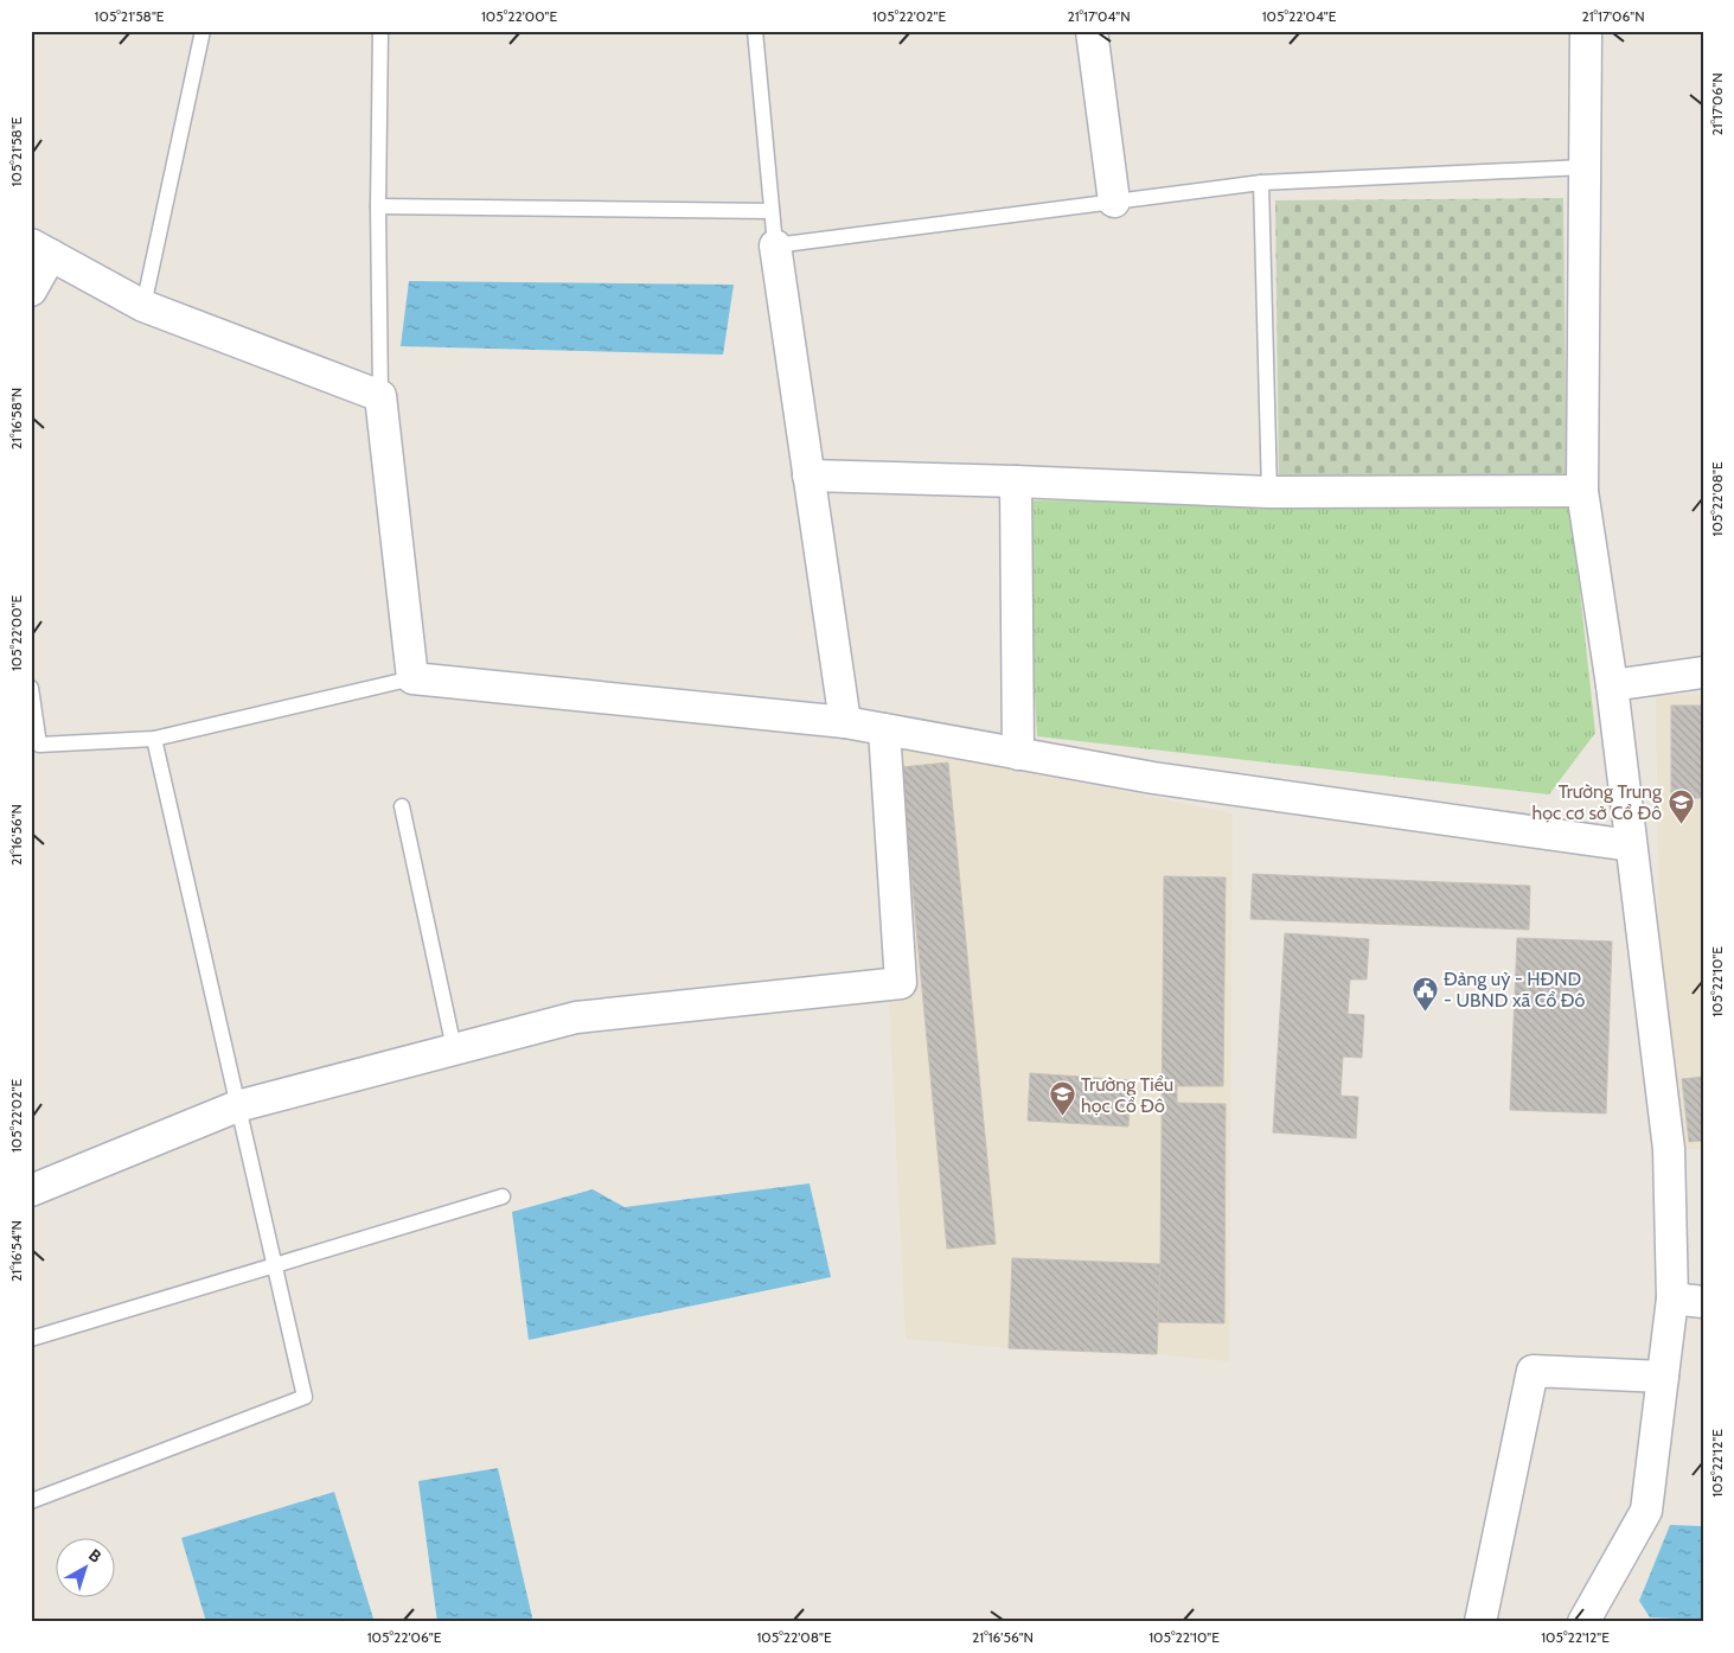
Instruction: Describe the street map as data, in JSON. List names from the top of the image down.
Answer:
{
  "places": {
    "school or university": ["Trường Trung học cơ sở Cổ Đô", "Trường Tiểu học Cổ Đô"],
    "public building": ["Đảng uỷ - HĐND - UBND xã Cổ Đô"]
  },
  "north": "top right",
  "coordinates": [
    "105°21'58\"E",
    "105°22'00\"E",
    "105°22'02\"E",
    "21°17'04\"N",
    "105°22'04\"E",
    "21°17'06\"N",
    "21°16'58\"N",
    "105°22'08\"E",
    "21°16'56\"N",
    "105°22'10\"E",
    "21°16'54\"N",
    "105°22'12\"E",
    "105°22'06\"E"
  ]
}
